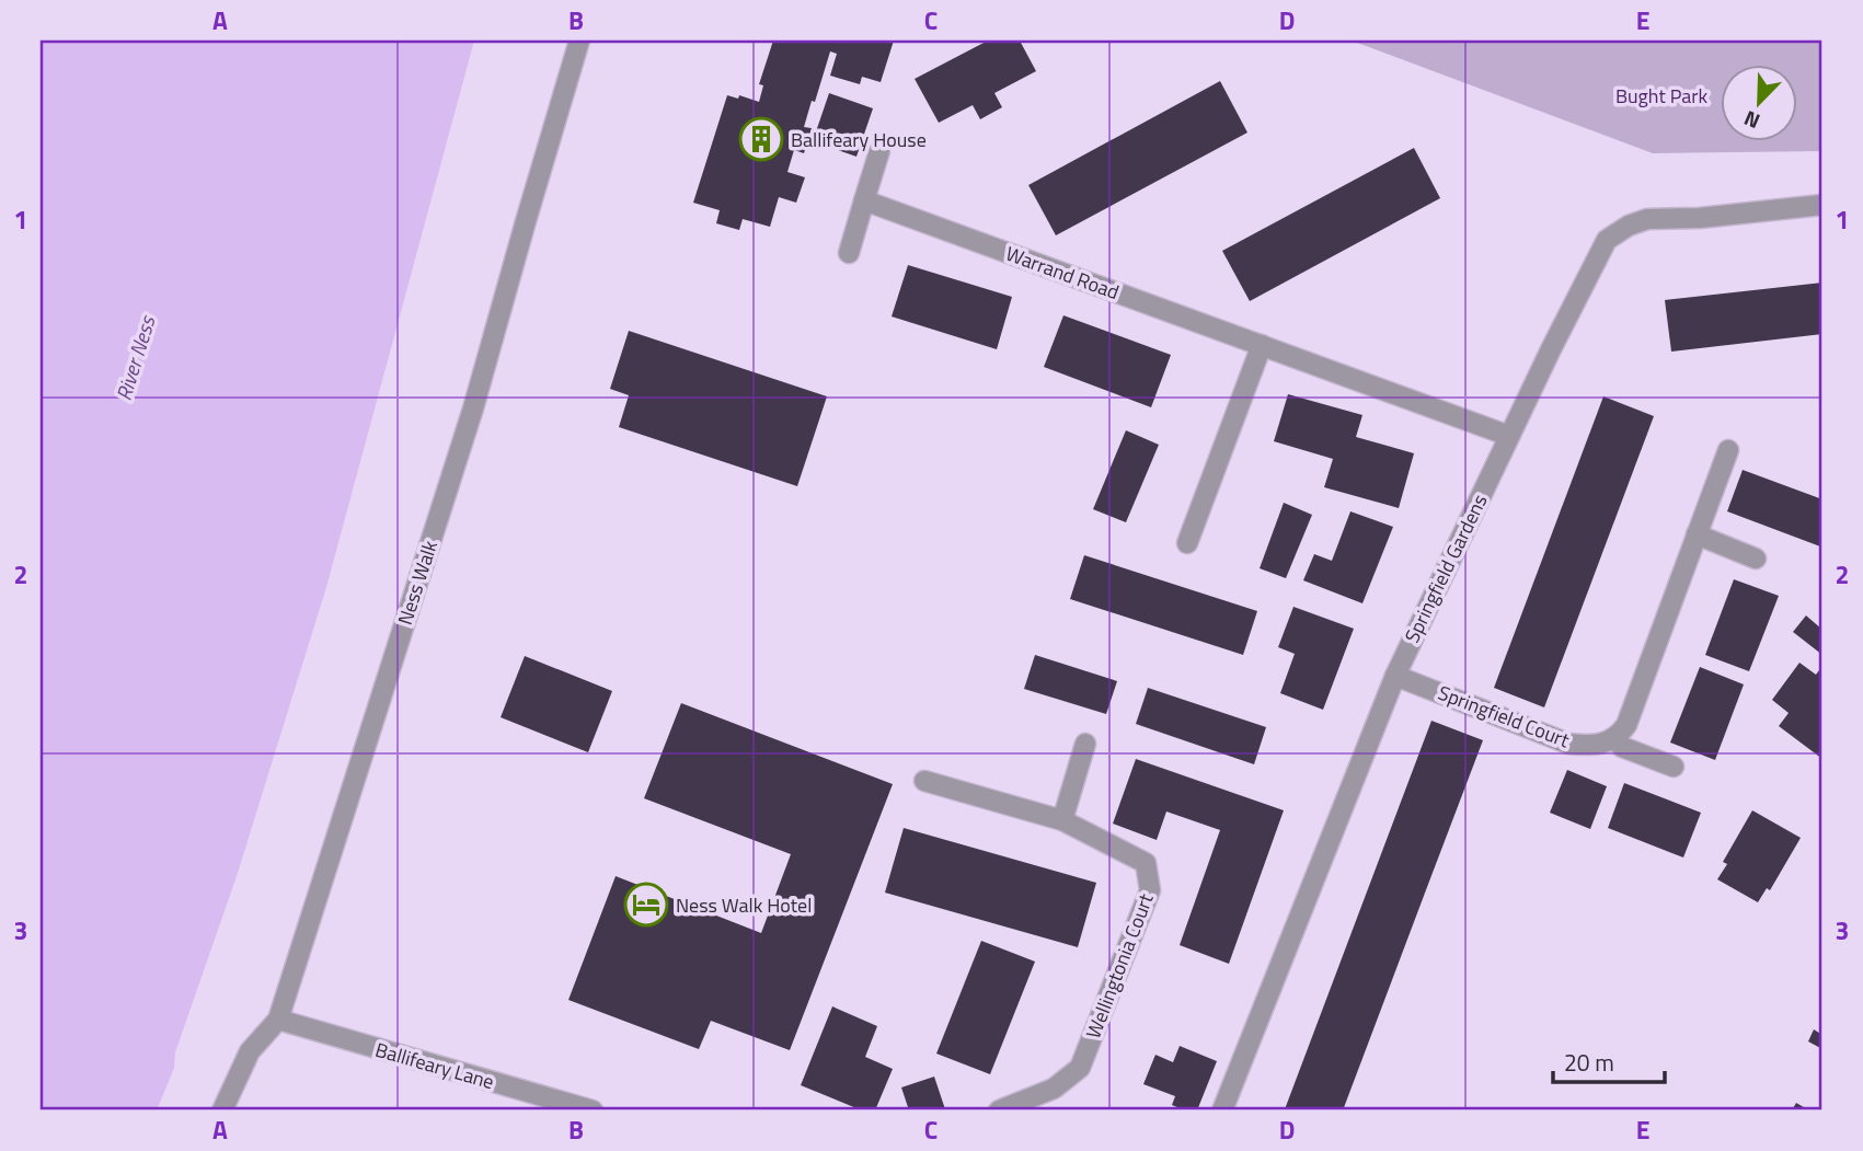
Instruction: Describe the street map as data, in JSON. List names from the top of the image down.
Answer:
{
  "streets": {
    "street": [
      "Warrand Road",
      "Springfield Gardens",
      "Ness Walk",
      "Springfield Court",
      "Wellingtonia Court",
      "Ballifeary Lane"
    ]
  },
  "crossings": [
    ["Warrand Road", "Springfield Gardens"],
    ["Springfield Gardens", "Springfield Court"],
    ["Ness Walk", "Ballifeary Lane"]
  ],
  "water": ["River Ness"],
  "parks": ["Bught Park"],
  "places": {
    "building": ["Ballifeary House"],
    "hotel": ["Ness Walk Hotel"]
  },
  "scale_bar": "20 m",
  "north": "bottom left",
  "grid": {
    "columns": [
      "A",
      "B",
      "C",
      "D",
      "E"
    ],
    "rows": ["1", "2", "3"]
  }
}
